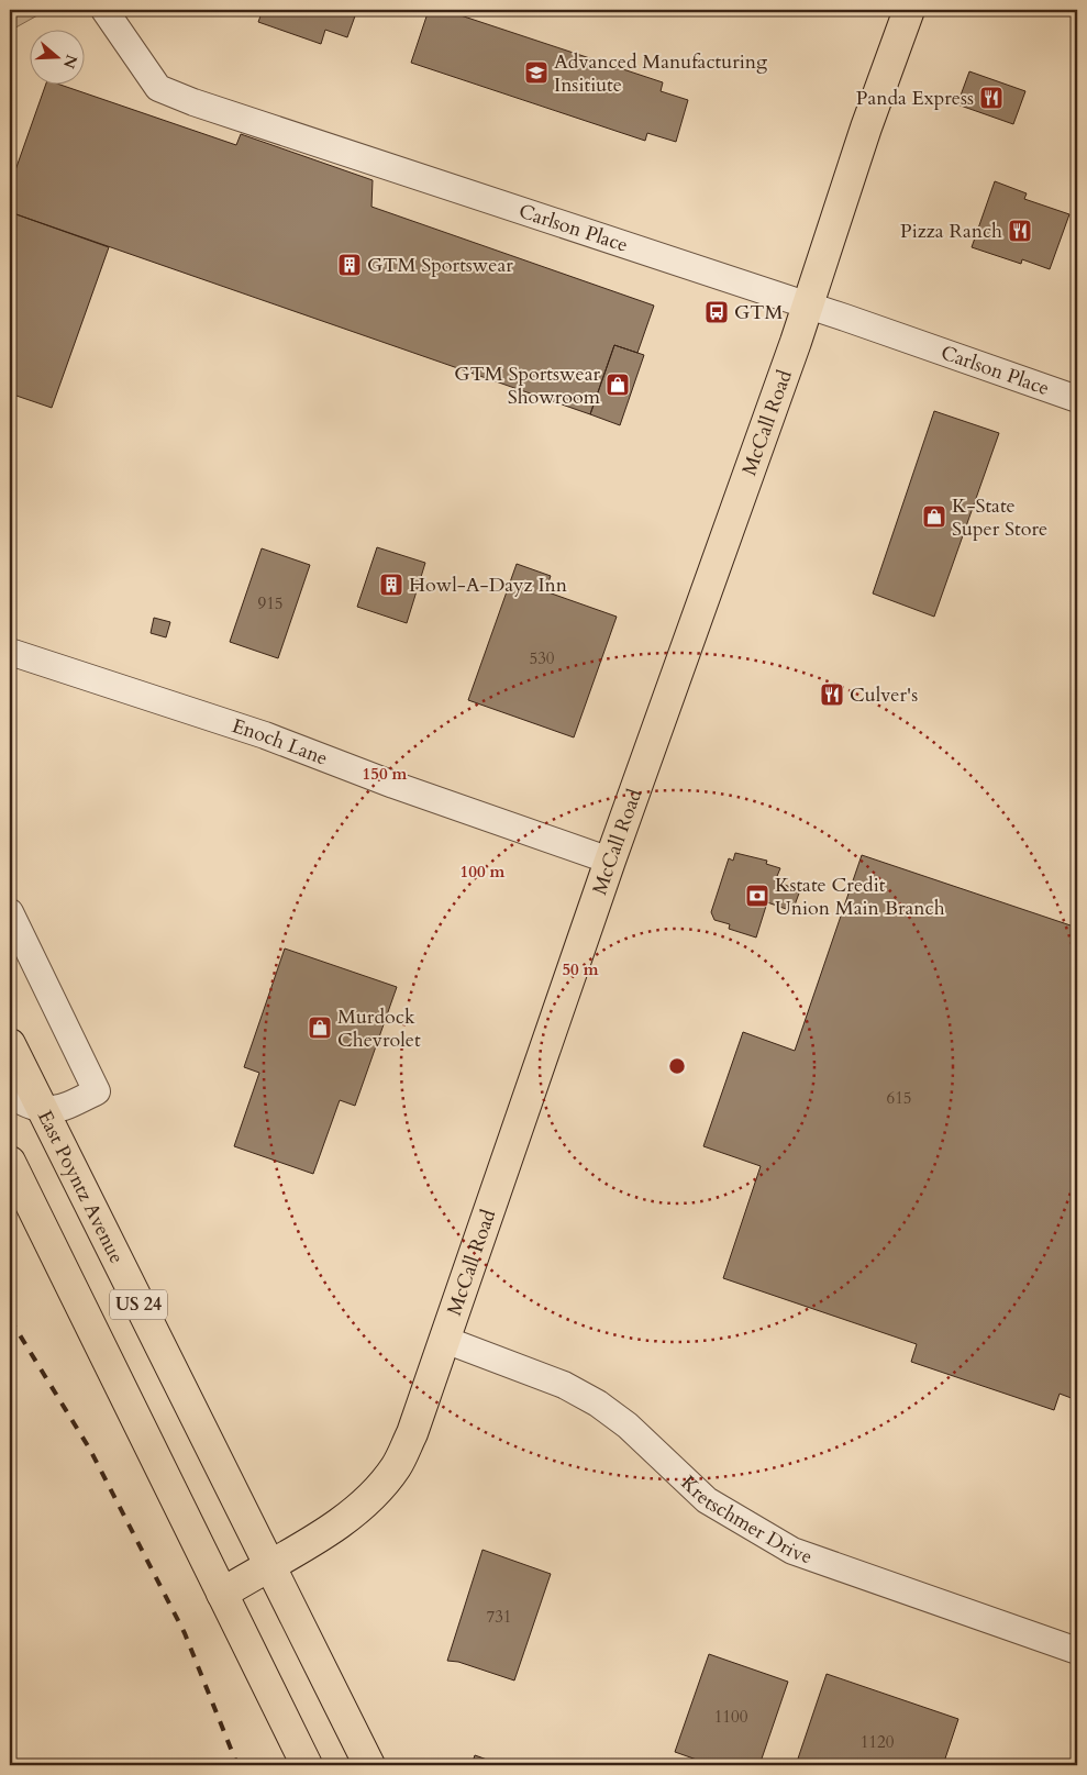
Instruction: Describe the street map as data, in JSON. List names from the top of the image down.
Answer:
{
  "streets": {
    "main road": ["McCall Road", "East Poyntz Avenue", "US 24"],
    "street": ["Carlson Place", "Enoch Lane", "Kretschmer Drive"]
  },
  "crossings": [
    ["Carlson Place", "McCall Road"],
    ["McCall Road", "Enoch Lane"],
    ["McCall Road", "East Poyntz Avenue"],
    ["McCall Road", "US 24"],
    ["McCall Road", "Kretschmer Drive"],
    ["East Poyntz Avenue", "US 24"]
  ],
  "places": {
    "school or university": ["Advanced Manufacturing Insitiute"],
    "restaurant": ["Panda Express", "Pizza Ranch", "Culver's"],
    "building": ["GTM Sportswear", "Howl-A-Dayz Inn"],
    "bus stop": ["GTM"],
    "shop": ["GTM Sportswear Showroom", "K-State Super Store", "Murdock Chevrolet"],
    "bank": ["Kstate Credit Union Main Branch"]
  },
  "house_numbers": [
    "915",
    "530",
    "615",
    "731",
    "1100",
    "1120"
  ],
  "north": "right",
  "rings": ["150 m", "100 m", "50 m"]
}
